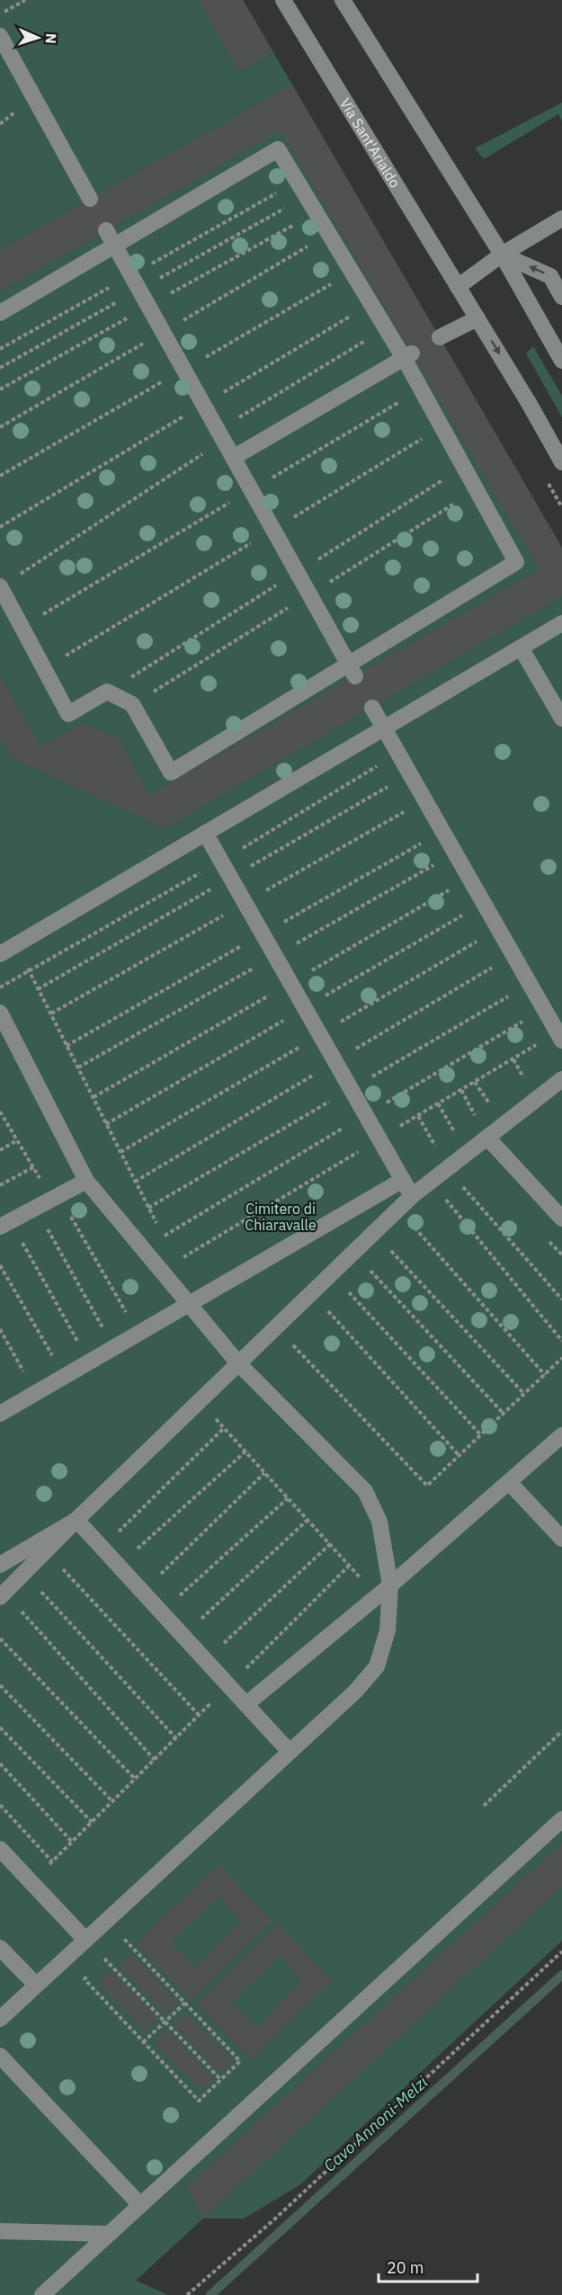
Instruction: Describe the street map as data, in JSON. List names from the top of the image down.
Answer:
{
  "streets": {
    "street": ["Via Sant'Arialdo"]
  },
  "water": ["Cavo Annoni-Melzi"],
  "parks": ["Cimitero di Chiaravalle"],
  "scale_bar": "20 m",
  "north": "right"
}
